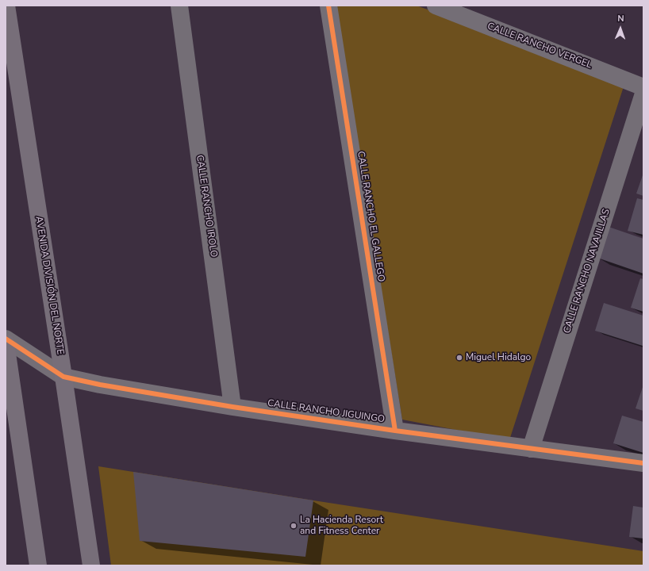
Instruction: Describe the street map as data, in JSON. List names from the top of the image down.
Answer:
{
  "streets": {
    "main road": ["AVENIDA DIVISIÓN DEL NORTE"],
    "street": [
      "CALLE RANCHO VERGEL",
      "CALLE RANCHO IROLO",
      "CALLE RANCHO EL GALLEGO",
      "CALLE RANCHO NAVAJILLAS",
      "CALLE RANCHO JIGUINGO"
    ]
  },
  "crossings": [
    ["CALLE RANCHO IROLO", "CALLE RANCHO JIGUINGO"],
    ["CALLE RANCHO EL GALLEGO", "CALLE RANCHO JIGUINGO"],
    ["CALLE RANCHO NAVAJILLAS", "CALLE RANCHO JIGUINGO"],
    ["AVENIDA DIVISIÓN DEL NORTE", "CALLE RANCHO JIGUINGO"]
  ],
  "places": ["Miguel Hidalgo", "La Hacienda Resort and Fitness Center"],
  "north": "top"
}
